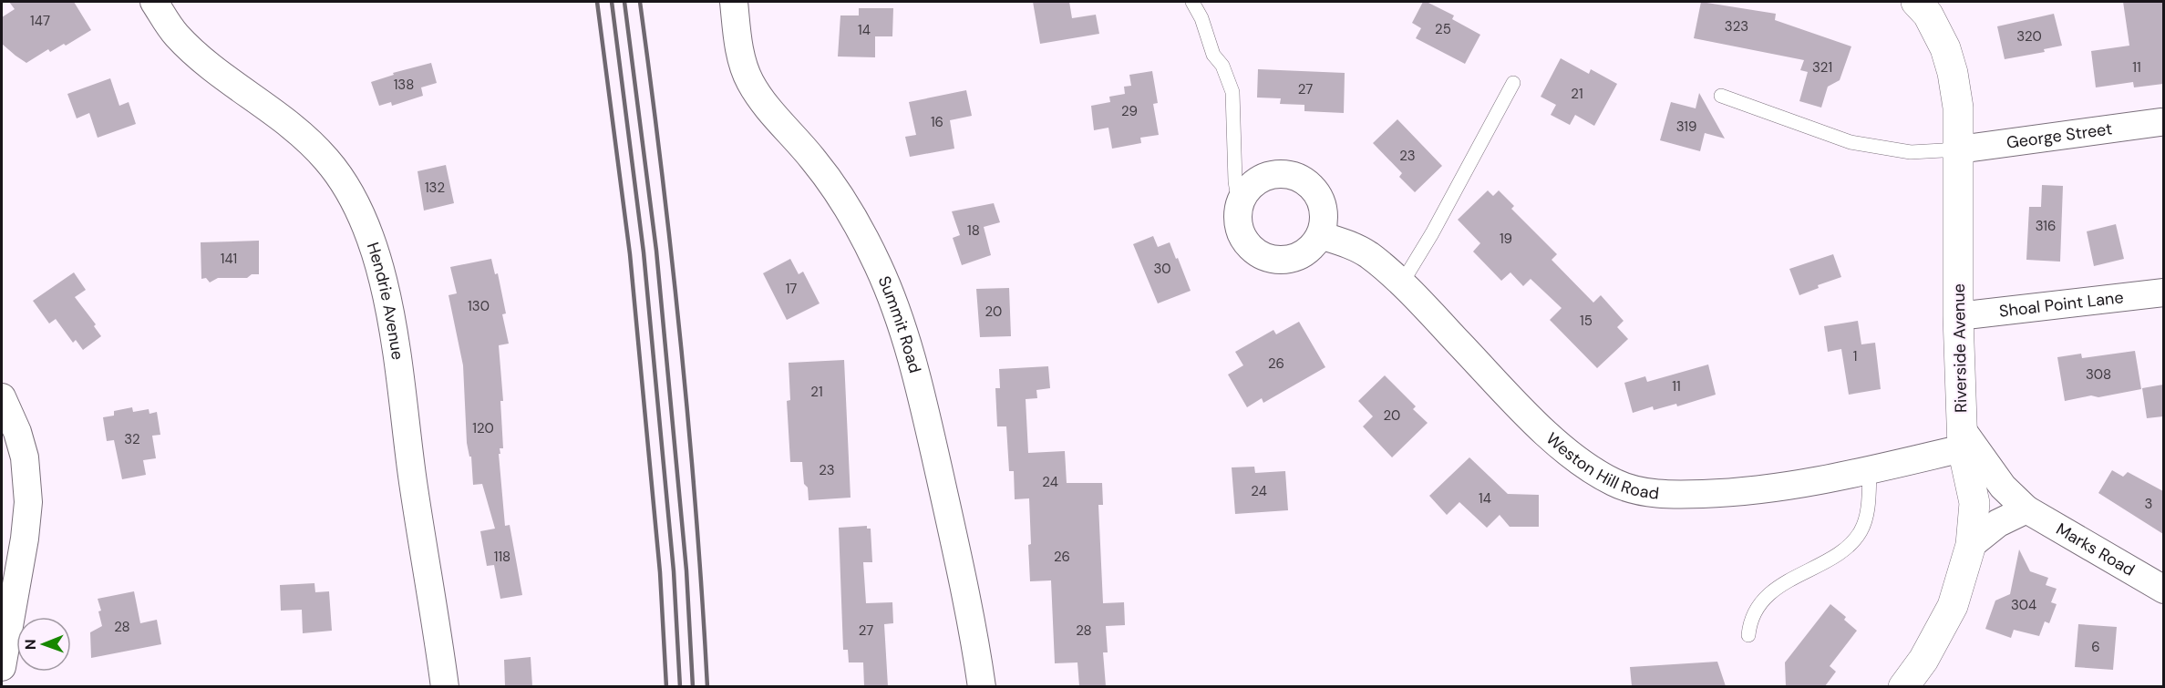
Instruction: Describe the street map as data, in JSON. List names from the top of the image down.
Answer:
{
  "streets": {
    "street": [
      "George Street",
      "Hendrie Avenue",
      "Shoal Point Lane",
      "Summit Road",
      "Riverside Avenue",
      "Weston Hill Road",
      "Marks Road"
    ]
  },
  "crossings": [
    ["George Street", "Riverside Avenue"],
    ["Shoal Point Lane", "Riverside Avenue"],
    ["Riverside Avenue", "Weston Hill Road"],
    ["Riverside Avenue", "Marks Road"],
    ["Weston Hill Road", "Marks Road"]
  ],
  "house_numbers": [
    "147",
    "323",
    "25",
    "14",
    "320",
    "321",
    "11",
    "138",
    "27",
    "21",
    "29",
    "16",
    "319",
    "23",
    "132",
    "316",
    "18",
    "19",
    "141",
    "30",
    "17",
    "130",
    "20",
    "15",
    "1",
    "26",
    "308",
    "11",
    "21",
    "20",
    "120",
    "32",
    "23",
    "24",
    "24",
    "14",
    "3",
    "118",
    "26",
    "304",
    "28",
    "27",
    "28",
    "6"
  ],
  "north": "left"
}
